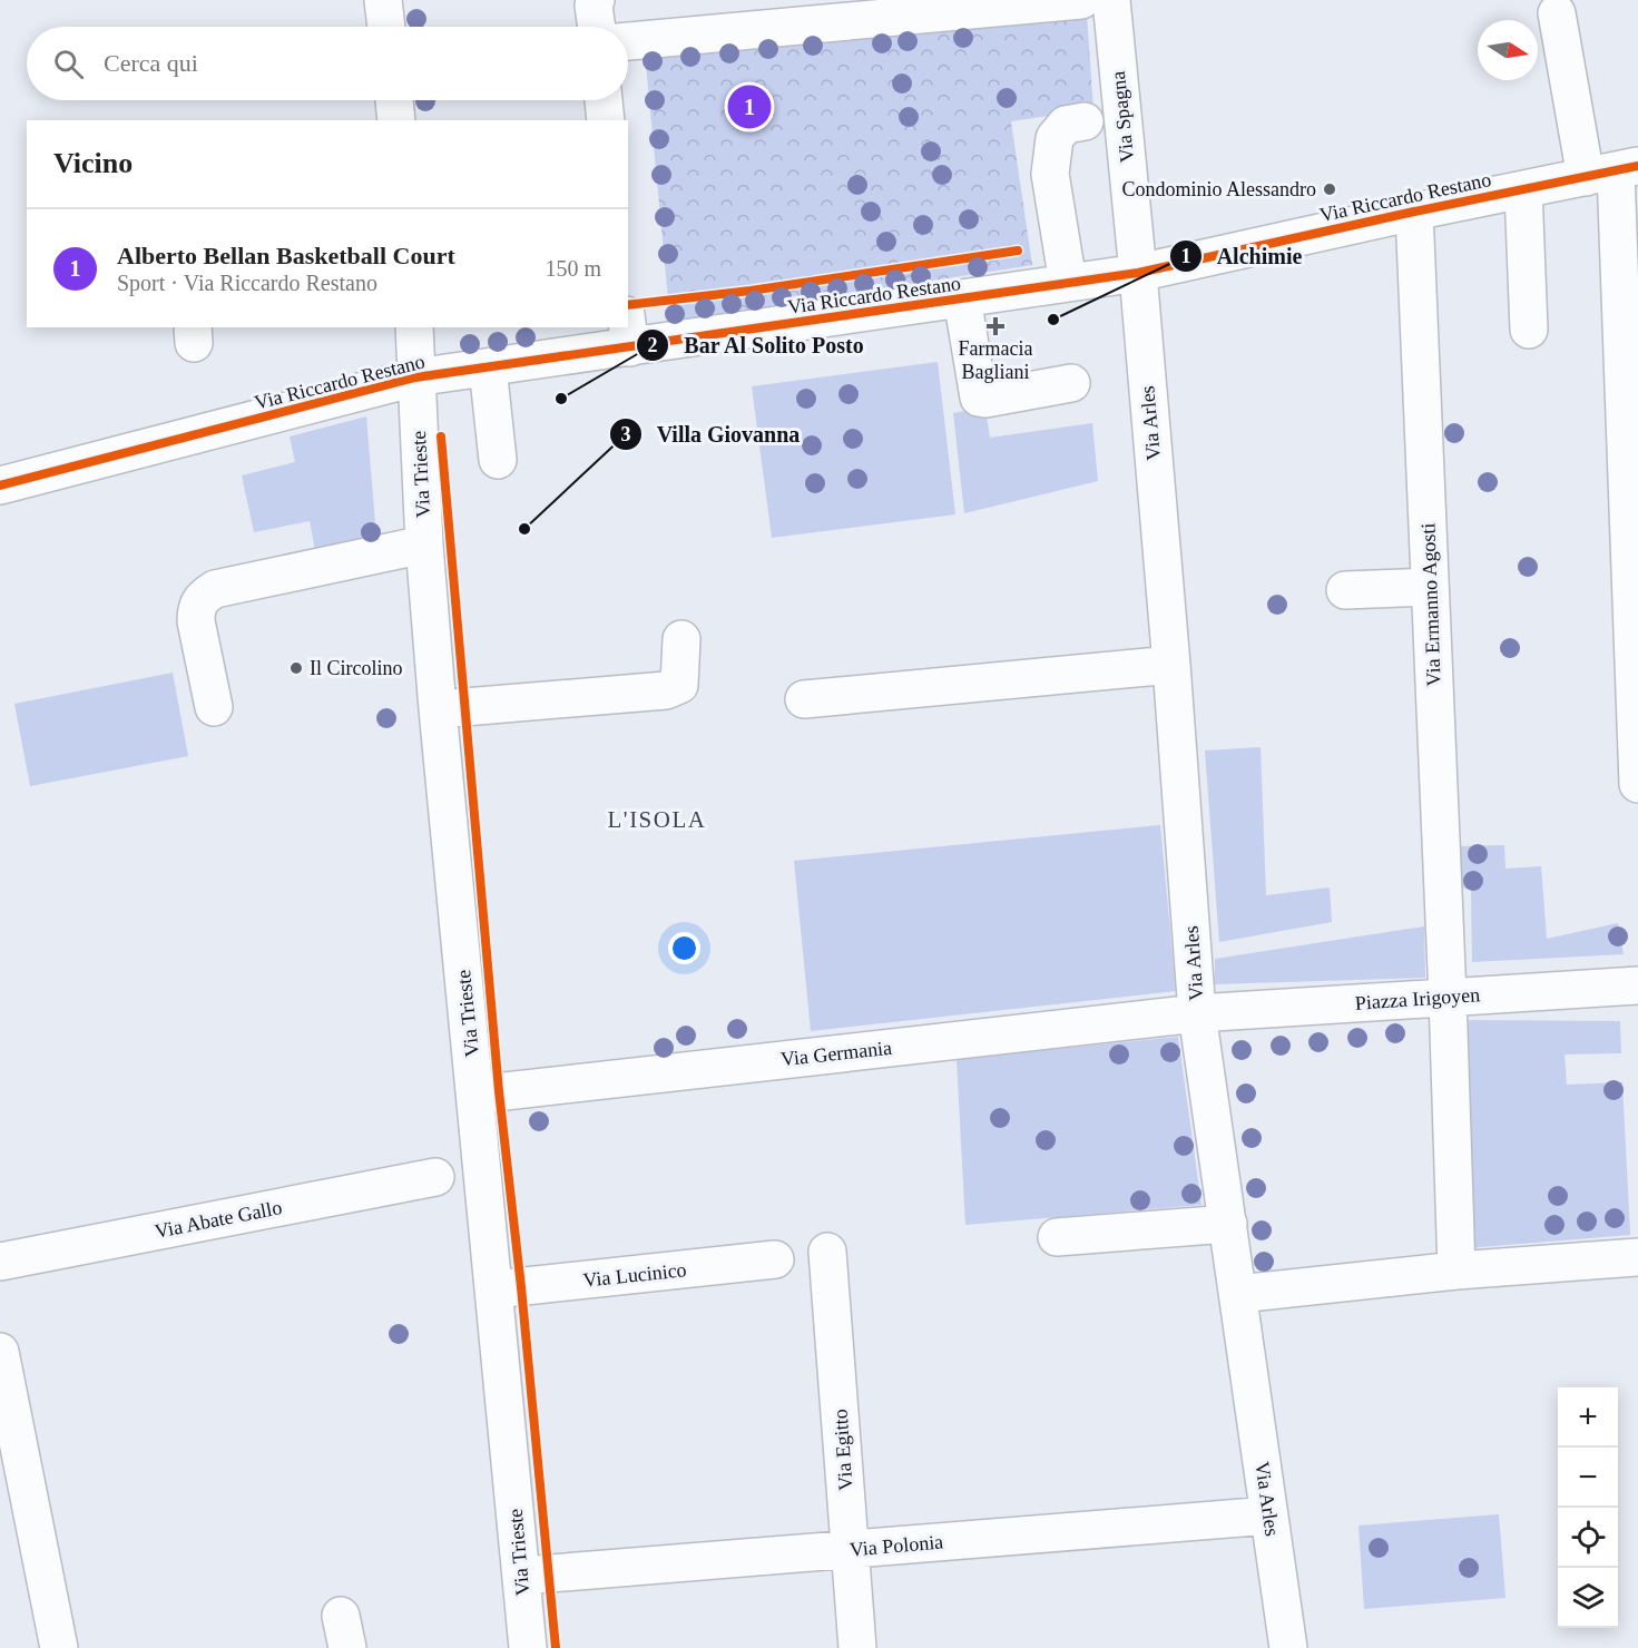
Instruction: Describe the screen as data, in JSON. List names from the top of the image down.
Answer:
{
  "streets": {
    "street": [
      "Via Spagna",
      "Via Riccardo Restano",
      "Via Arles",
      "Via Trieste",
      "Via Ermanno Agosti",
      "Piazza Irigoyen",
      "Via Germania",
      "Via Abate Gallo",
      "Via Lucinico",
      "Via Egitto",
      "Via Polonia"
    ]
  },
  "crossings": [
    ["Via Spagna", "Via Riccardo Restano"],
    ["Via Spagna", "Via Arles"],
    ["Via Riccardo Restano", "Via Arles"],
    ["Via Riccardo Restano", "Via Trieste"],
    ["Via Riccardo Restano", "Via Ermanno Agosti"],
    ["Via Arles", "Piazza Irigoyen"],
    ["Via Arles", "Via Germania"],
    ["Via Arles", "Via Polonia"],
    ["Via Trieste", "Via Germania"],
    ["Via Trieste", "Via Lucinico"],
    ["Via Trieste", "Via Polonia"],
    ["Via Ermanno Agosti", "Piazza Irigoyen"],
    ["Piazza Irigoyen", "Via Germania"],
    ["Via Egitto", "Via Polonia"]
  ],
  "districts": ["L'ISOLA"],
  "places": {
    "other": [
      "Condominio Alessandro",
      "Alchimie",
      "Bar Al Solito Posto",
      "Villa Giovanna",
      "Il Circolino"
    ],
    "health": ["Farmacia Bagliani"]
  },
  "north": "right",
  "page": {
    "search": "Cerca qui",
    "pins": "1",
    "heading": "Vicino",
    "list": [
      {
        "mark": "1",
        "name": "Alberto Bellan Basketball Court",
        "note": "Sport · Via Riccardo Restano",
        "value": "150 m"
      }
    ],
    "map_buttons": ["+", "−"]
  }
}
